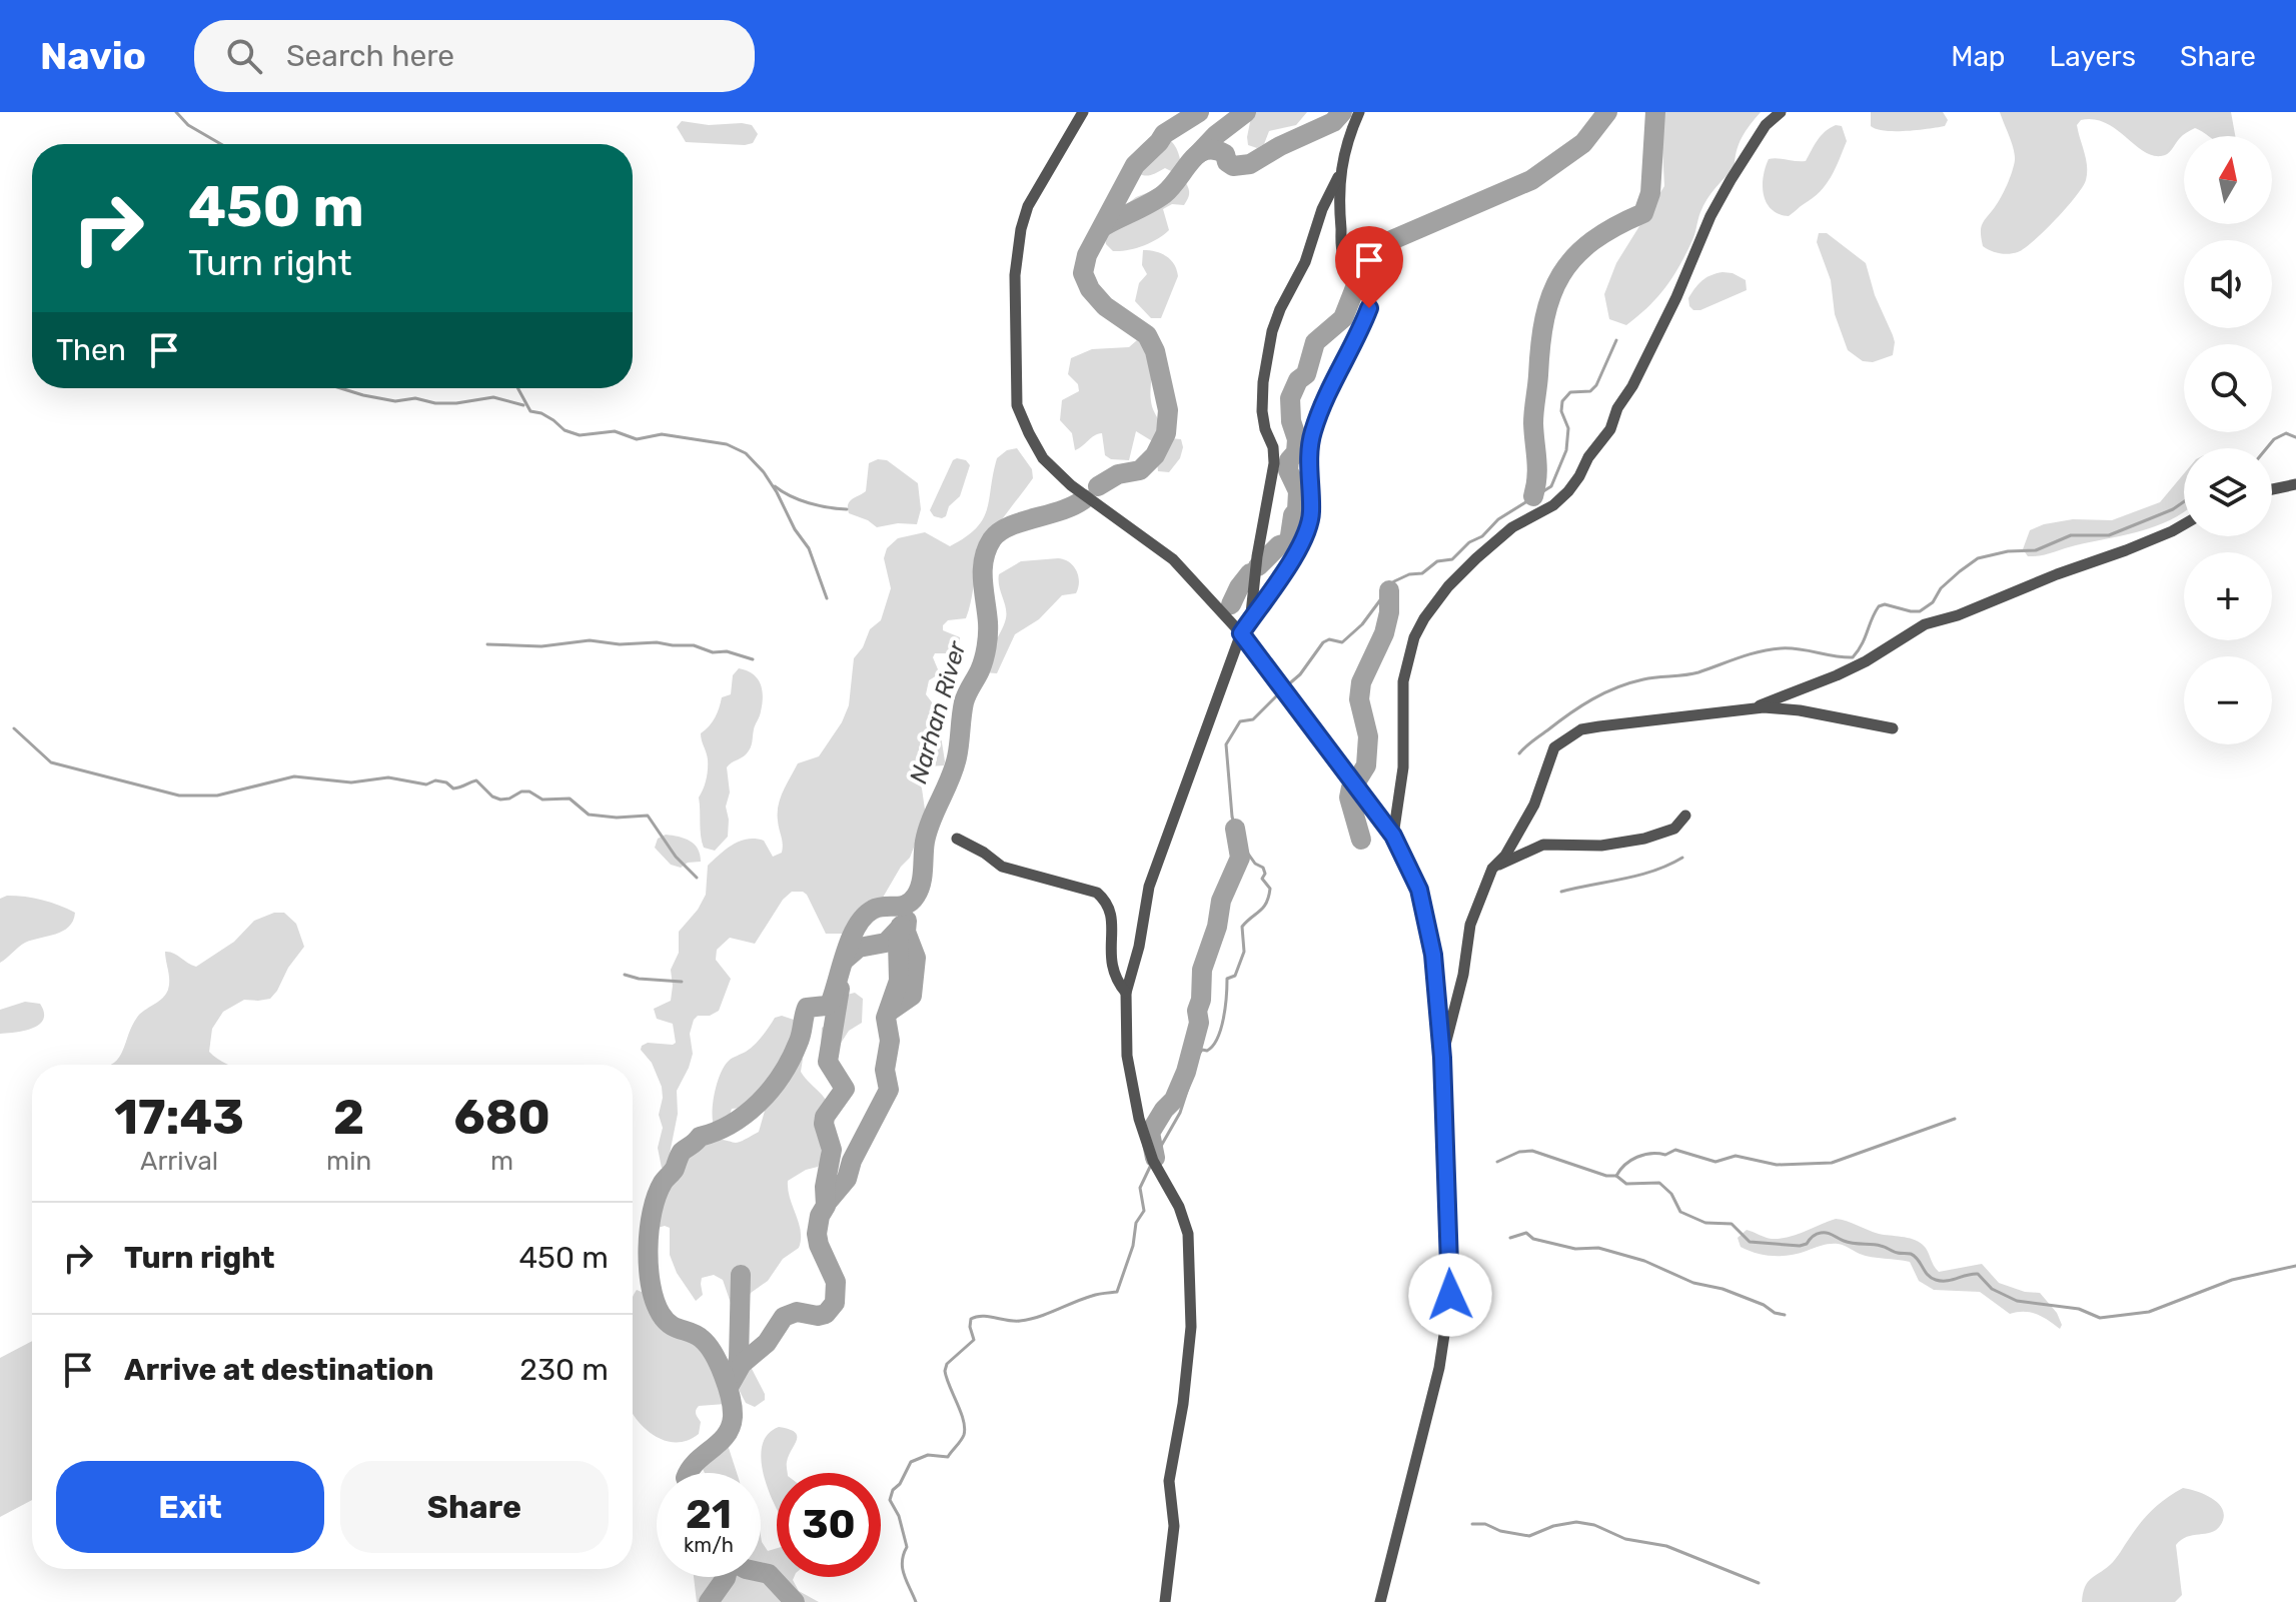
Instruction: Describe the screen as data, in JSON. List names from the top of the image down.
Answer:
{
  "water": ["Narhan River"],
  "north": "top",
  "page": {
    "header": "Navio",
    "search": "Search here",
    "nav": ["Map", "Layers", "Share"],
    "map_buttons": ["+", "−"],
    "turn": ["450 m", "Turn right"],
    "then": "Then",
    "eta": [
      "17:43",
      "Arrival",
      "2",
      "min",
      "680",
      "m"
    ],
    "list": [
      {
        "name": "Turn right",
        "value": "450 m"
      },
      {
        "name": "Arrive at destination",
        "value": "230 m"
      }
    ],
    "buttons": ["Exit", "Share"],
    "speed": "21 km/h",
    "limit": "30"
  }
}
